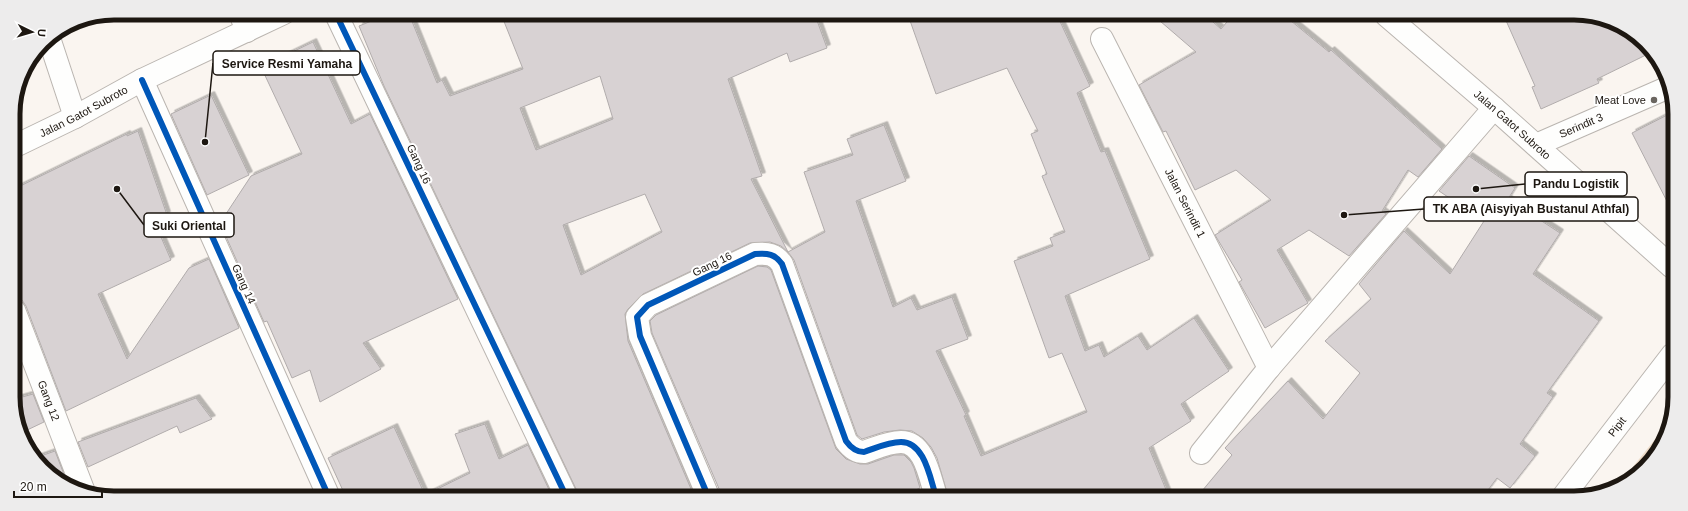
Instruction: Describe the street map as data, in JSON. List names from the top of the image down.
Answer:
{
  "streets": {
    "street": [
      "Jalan Gatot Subroto",
      "Serindit 3",
      "Gang 16",
      "Jalan Serindit 1",
      "Gang 14",
      "Gang 12",
      "Pipit"
    ]
  },
  "crossings": [
    ["Jalan Gatot Subroto", "Serindit 3"],
    ["Jalan Gatot Subroto", "Gang 14"]
  ],
  "places": [
    "Meat Love",
    "Service Resmi Yamaha",
    "Suki Oriental",
    "Pandu Logistik",
    "TK ABA (Aisyiyah Bustanul Athfal)"
  ],
  "scale_bar": "20 m",
  "north": "right"
}
